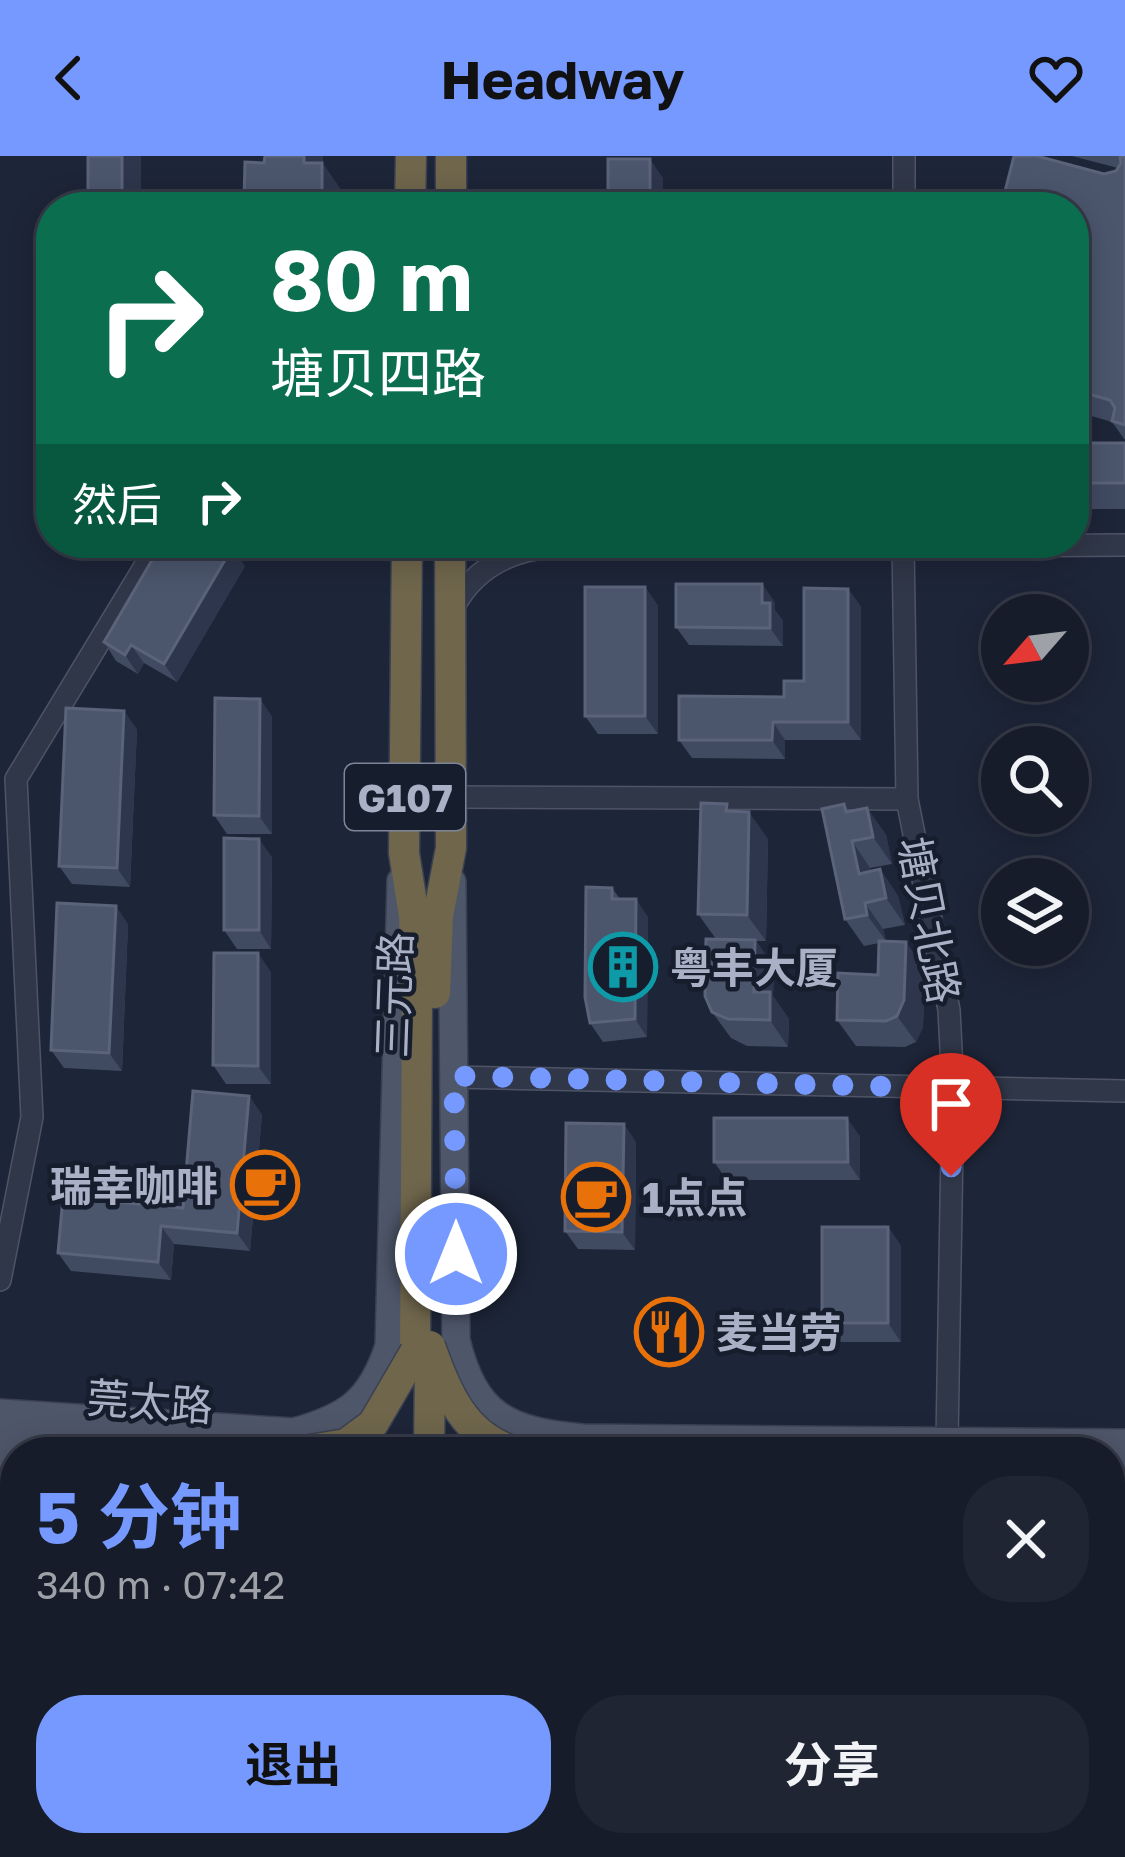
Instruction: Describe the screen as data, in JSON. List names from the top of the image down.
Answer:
{
  "streets": {
    "highway": ["G107", "三元路"],
    "main road": ["莞太路"],
    "street": ["塘贝北路"]
  },
  "places": {
    "building": ["粤丰大厦"],
    "cafe": ["瑞幸咖啡", "1点点"],
    "restaurant": ["麦当劳"]
  },
  "north": "bottom left",
  "page": {
    "header": "Headway",
    "turn": ["80 m", "塘贝四路"],
    "then": "然后",
    "heading": ["5 分钟", "340 m · 07:42"],
    "buttons": ["退出", "分享"]
  }
}
